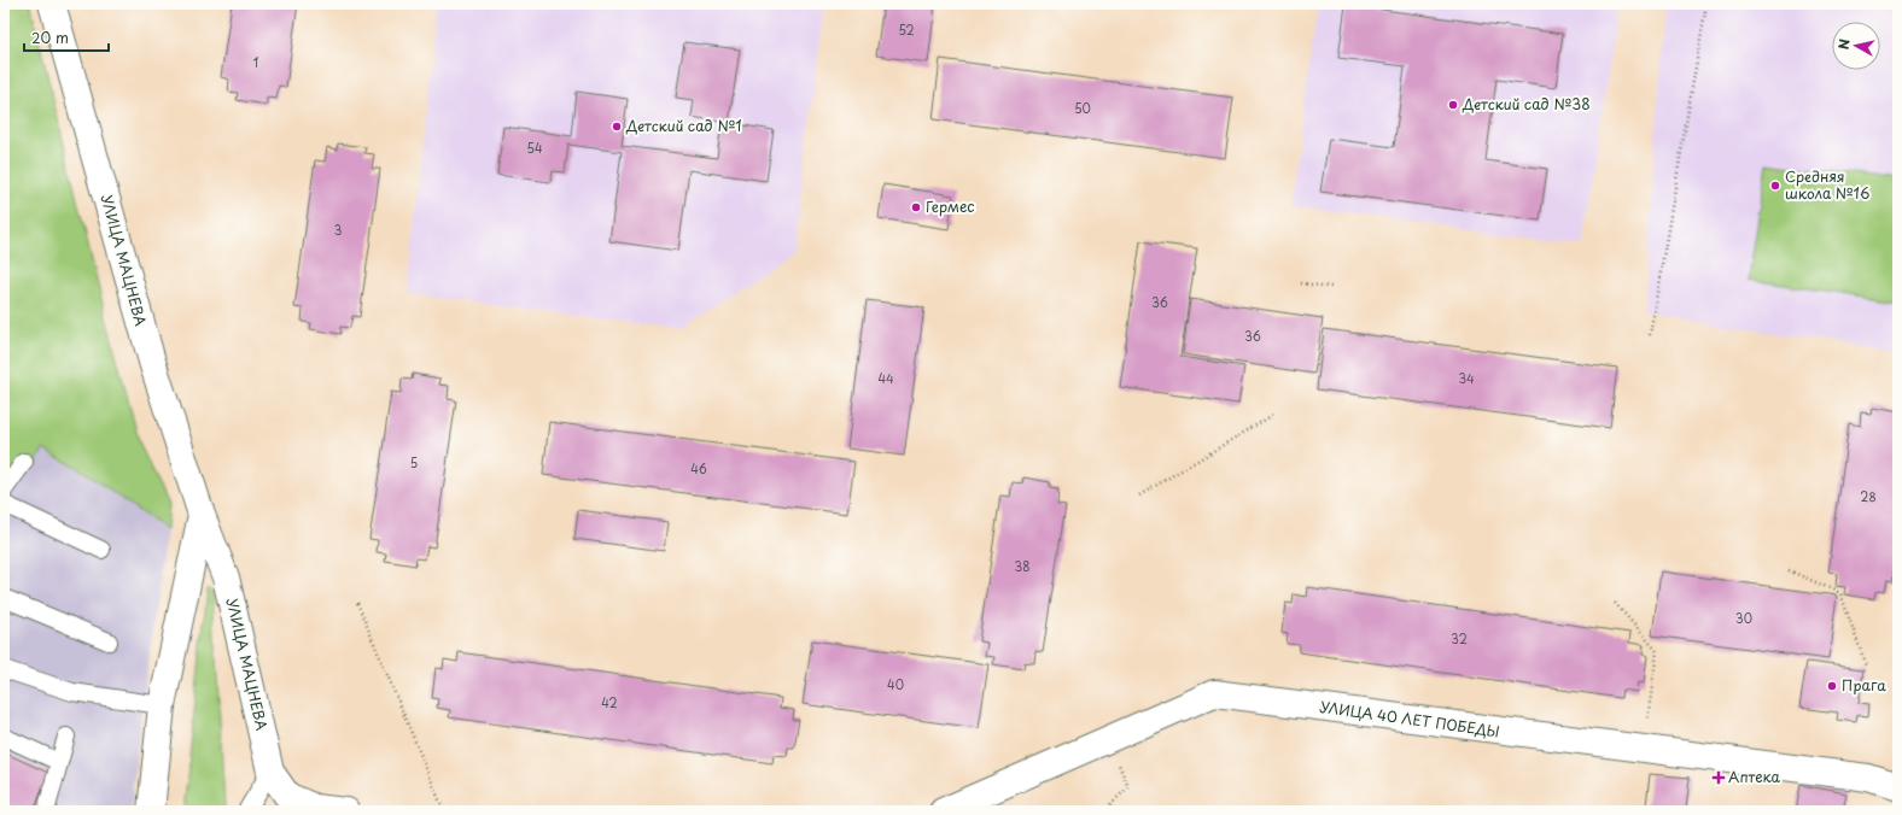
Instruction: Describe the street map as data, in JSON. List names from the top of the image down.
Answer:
{
  "streets": {
    "street": ["УЛИЦА МАЦНЕВА", "УЛИЦА 40 ЛЕТ ПОБЕДЫ"]
  },
  "places": {
    "other": [
      "Детский сад №38",
      "Детский сад №1",
      "Средняя школа №16",
      "Гермес",
      "Прага"
    ],
    "health": ["Аптека"]
  },
  "house_numbers": [
    "52",
    "1",
    "50",
    "54",
    "3",
    "36",
    "36",
    "44",
    "34",
    "5",
    "46",
    "28",
    "38",
    "30",
    "32",
    "40",
    "42"
  ],
  "scale_bar": "20 m",
  "north": "left"
}
